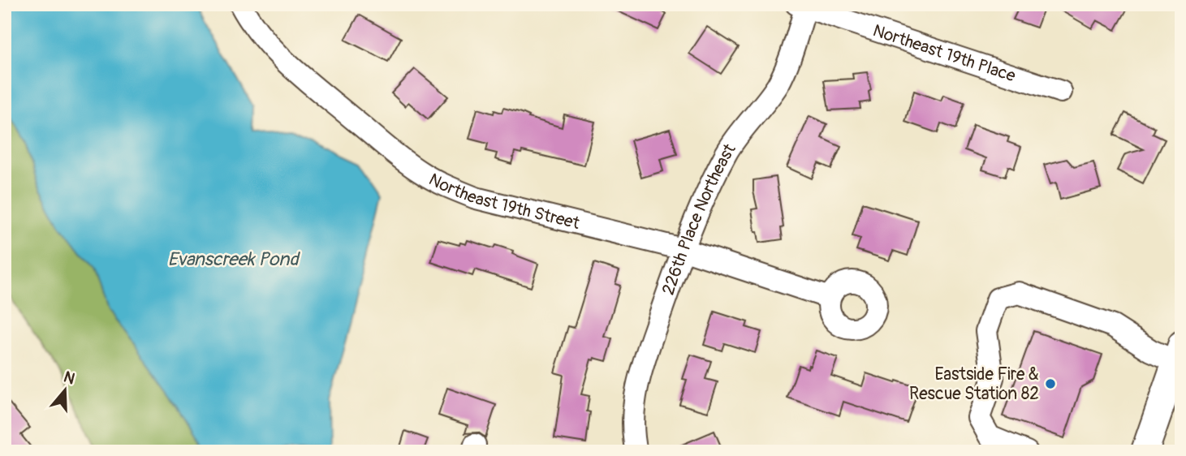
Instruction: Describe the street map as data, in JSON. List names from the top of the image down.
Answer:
{
  "streets": {
    "street": ["Northeast 19th Place", "Northeast 19th Street", "226th Place Northeast"]
  },
  "crossings": [
    ["Northeast 19th Place", "226th Place Northeast"],
    ["Northeast 19th Street", "226th Place Northeast"]
  ],
  "water": ["Evanscreek Pond"],
  "places": ["Eastside Fire & Rescue Station 82"],
  "north": "top"
}
